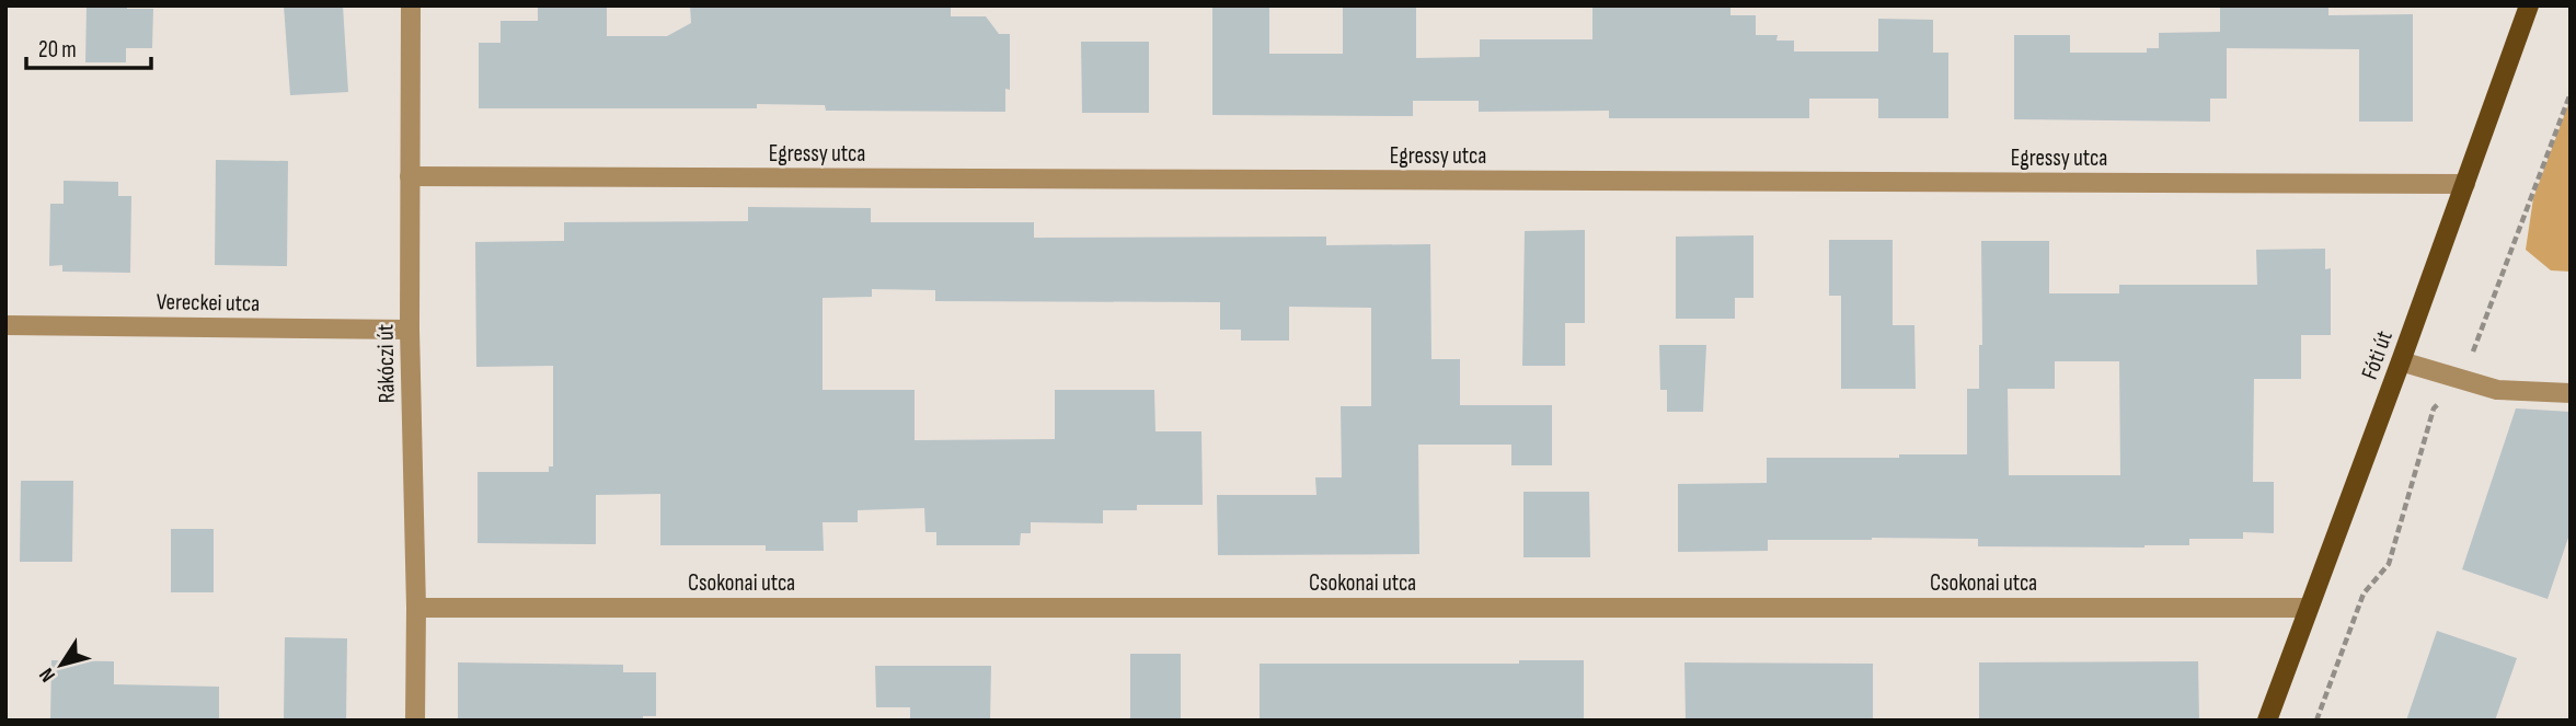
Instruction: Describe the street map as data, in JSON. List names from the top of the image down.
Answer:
{
  "streets": {
    "main road": ["Fóti út"],
    "street": [
      "Egressy utca",
      "Vereckei utca",
      "Rákóczi út",
      "Csokonai utca"
    ]
  },
  "crossings": [
    ["Egressy utca", "Fóti út"],
    ["Egressy utca", "Rákóczi út"],
    ["Vereckei utca", "Rákóczi út"],
    ["Fóti út", "Csokonai utca"],
    ["Rákóczi út", "Csokonai utca"]
  ],
  "scale_bar": "20 m",
  "north": "bottom left"
}
